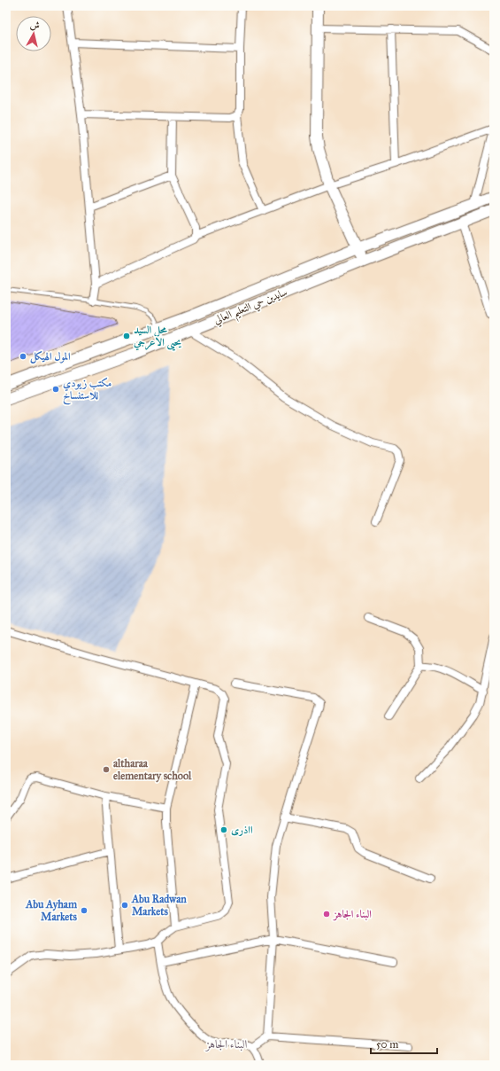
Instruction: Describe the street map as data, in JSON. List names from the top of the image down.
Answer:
{
  "streets": {
    "main road": ["سايدين حي التعليم العالي"]
  },
  "districts": ["البناء الجاهز"],
  "places": [
    "محل السيد يحيى الاعرجي",
    "المول الهيكل",
    "مكتب زيودي للاستنساخ",
    "altharaa elementary school",
    "ااذرى",
    "Abu Radwan Markets",
    "Abu Ayham Markets",
    "البناء الجاهز"
  ],
  "scale_bar": "50 m",
  "north": "top"
}
